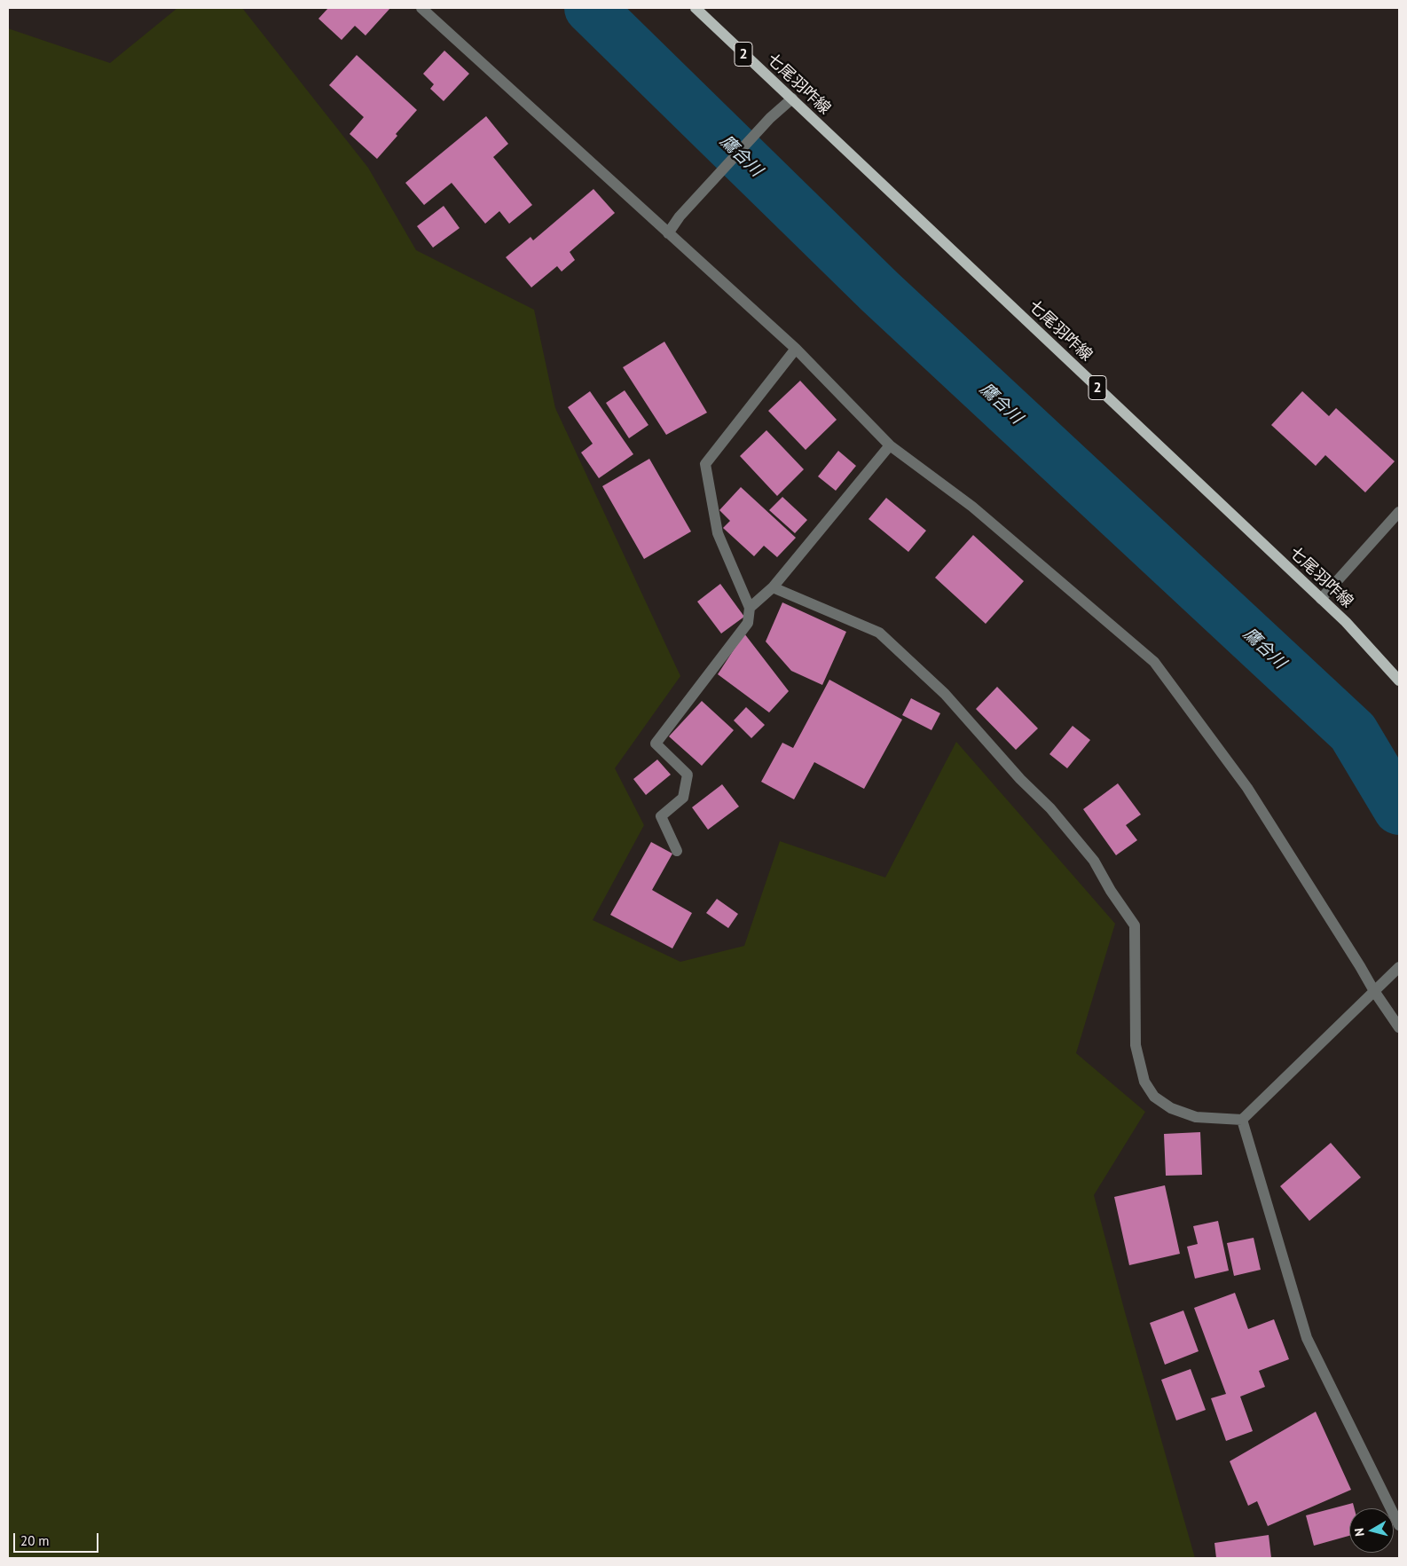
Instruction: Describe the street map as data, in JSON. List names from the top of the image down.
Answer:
{
  "streets": {
    "main road": ["2", "七尾羽咋線"]
  },
  "water": ["鷹合川"],
  "scale_bar": "20 m",
  "north": "left"
}
